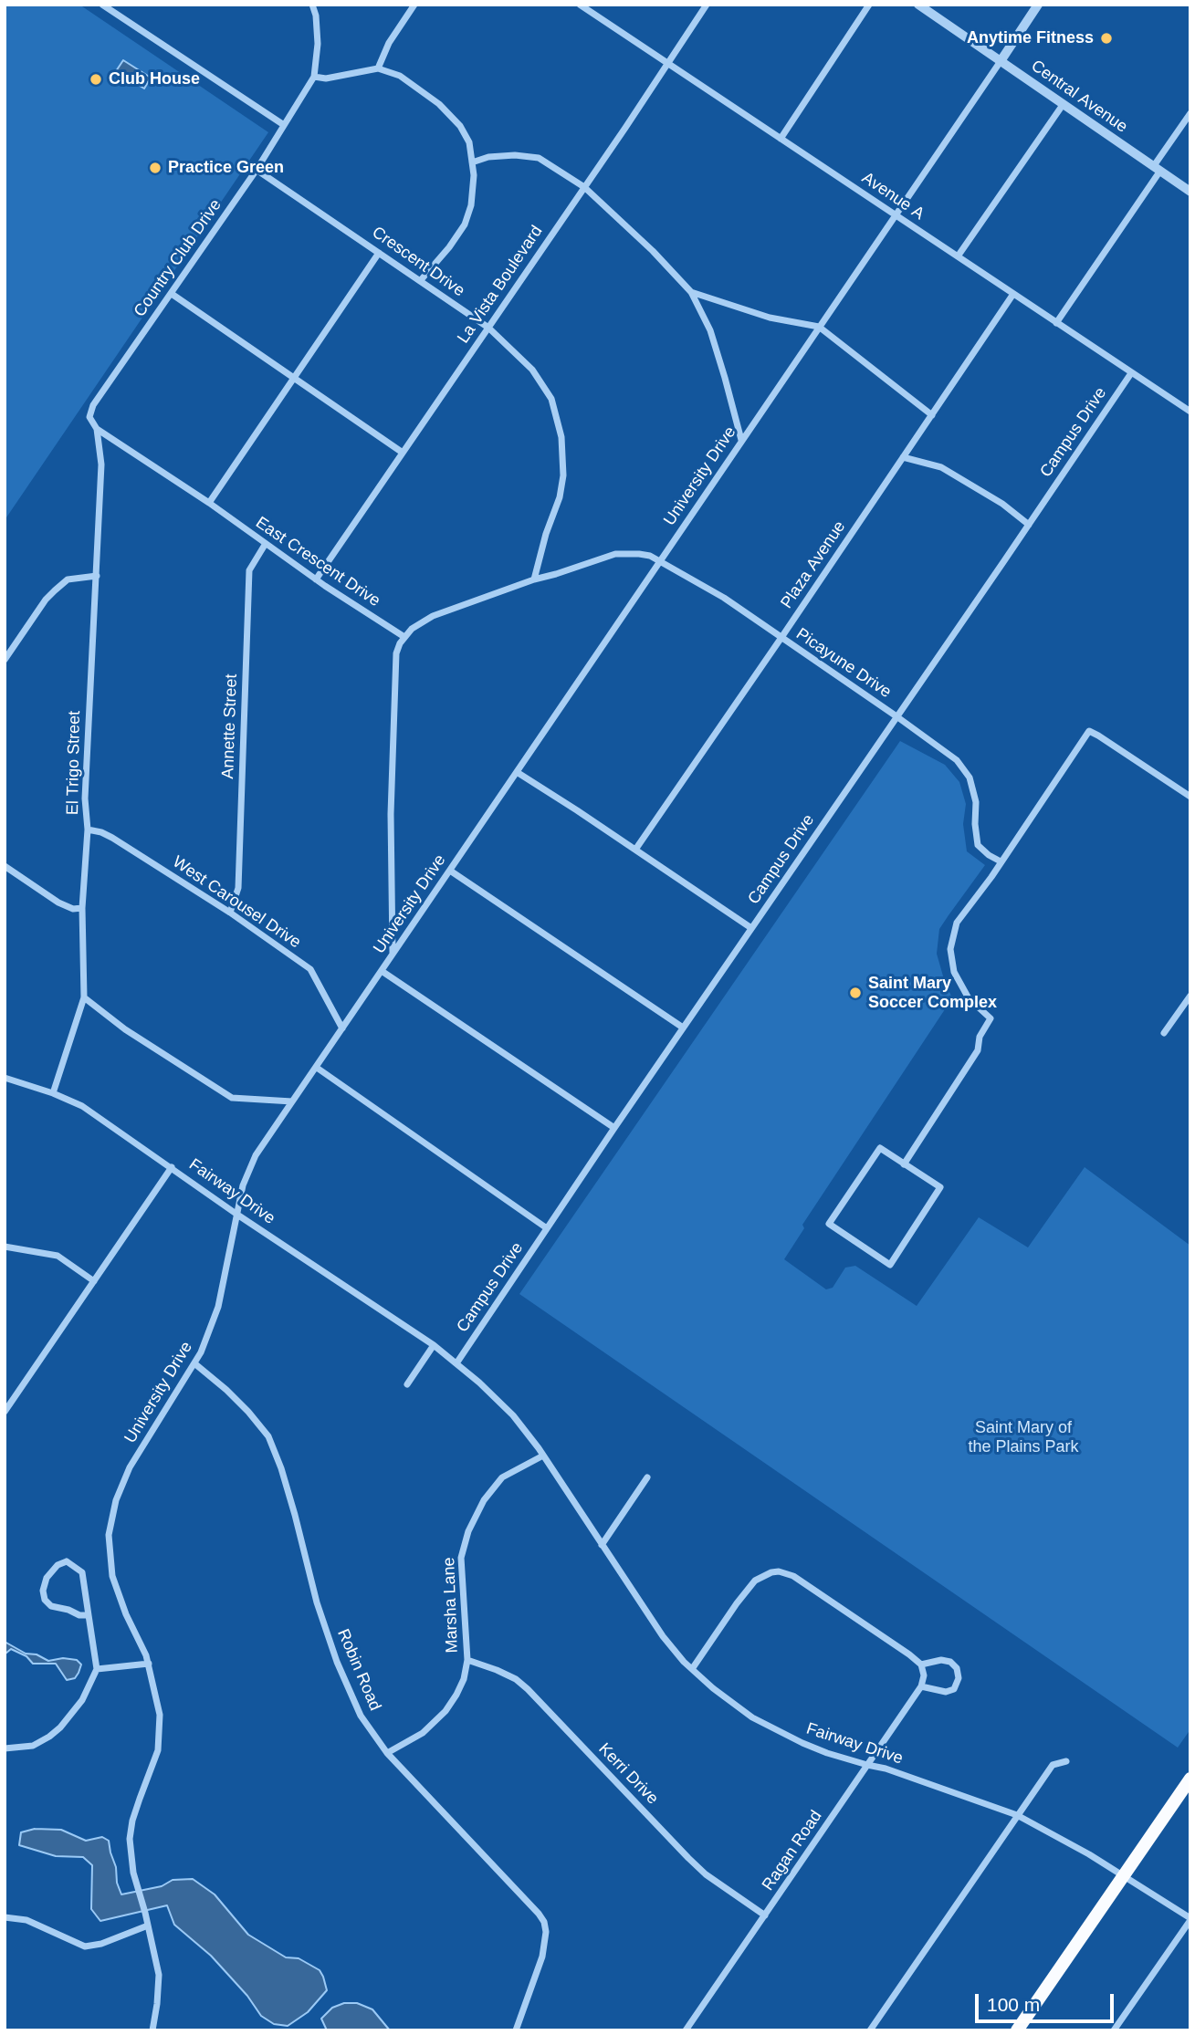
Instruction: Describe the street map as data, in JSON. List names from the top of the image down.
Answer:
{
  "streets": {
    "street": [
      "Central Avenue",
      "Avenue A",
      "Country Club Drive",
      "Crescent Drive",
      "La Vista Boulevard",
      "Campus Drive",
      "University Drive",
      "East Crescent Drive",
      "Plaza Avenue",
      "Picayune Drive",
      "Annette Street",
      "El Trigo Street",
      "West Carousel Drive",
      "Fairway Drive",
      "Marsha Lane",
      "Robin Road",
      "Kerri Drive",
      "Ragan Road"
    ]
  },
  "crossings": [
    ["Central Avenue", "University Drive"],
    ["Avenue A", "La Vista Boulevard"],
    ["Avenue A", "Campus Drive"],
    ["Avenue A", "University Drive"],
    ["Avenue A", "Plaza Avenue"],
    ["Country Club Drive", "Crescent Drive"],
    ["Country Club Drive", "East Crescent Drive"],
    ["Country Club Drive", "El Trigo Street"],
    ["Crescent Drive", "La Vista Boulevard"],
    ["Crescent Drive", "Picayune Drive"],
    ["La Vista Boulevard", "East Crescent Drive"],
    ["Campus Drive", "Picayune Drive"],
    ["Campus Drive", "Fairway Drive"],
    ["University Drive", "Picayune Drive"],
    ["University Drive", "West Carousel Drive"],
    ["University Drive", "Fairway Drive"],
    ["University Drive", "Robin Road"],
    ["East Crescent Drive", "Annette Street"],
    ["East Crescent Drive", "El Trigo Street"],
    ["Plaza Avenue", "Picayune Drive"],
    ["Annette Street", "West Carousel Drive"],
    ["El Trigo Street", "West Carousel Drive"],
    ["El Trigo Street", "Fairway Drive"],
    ["Fairway Drive", "Marsha Lane"],
    ["Fairway Drive", "Ragan Road"],
    ["Marsha Lane", "Robin Road"],
    ["Marsha Lane", "Kerri Drive"],
    ["Kerri Drive", "Ragan Road"]
  ],
  "parks": ["Saint Mary of the Plains Park"],
  "places": [
    "Anytime Fitness",
    "Club House",
    "Practice Green",
    "Saint Mary Soccer Complex"
  ],
  "scale_bar": "100 m"
}
